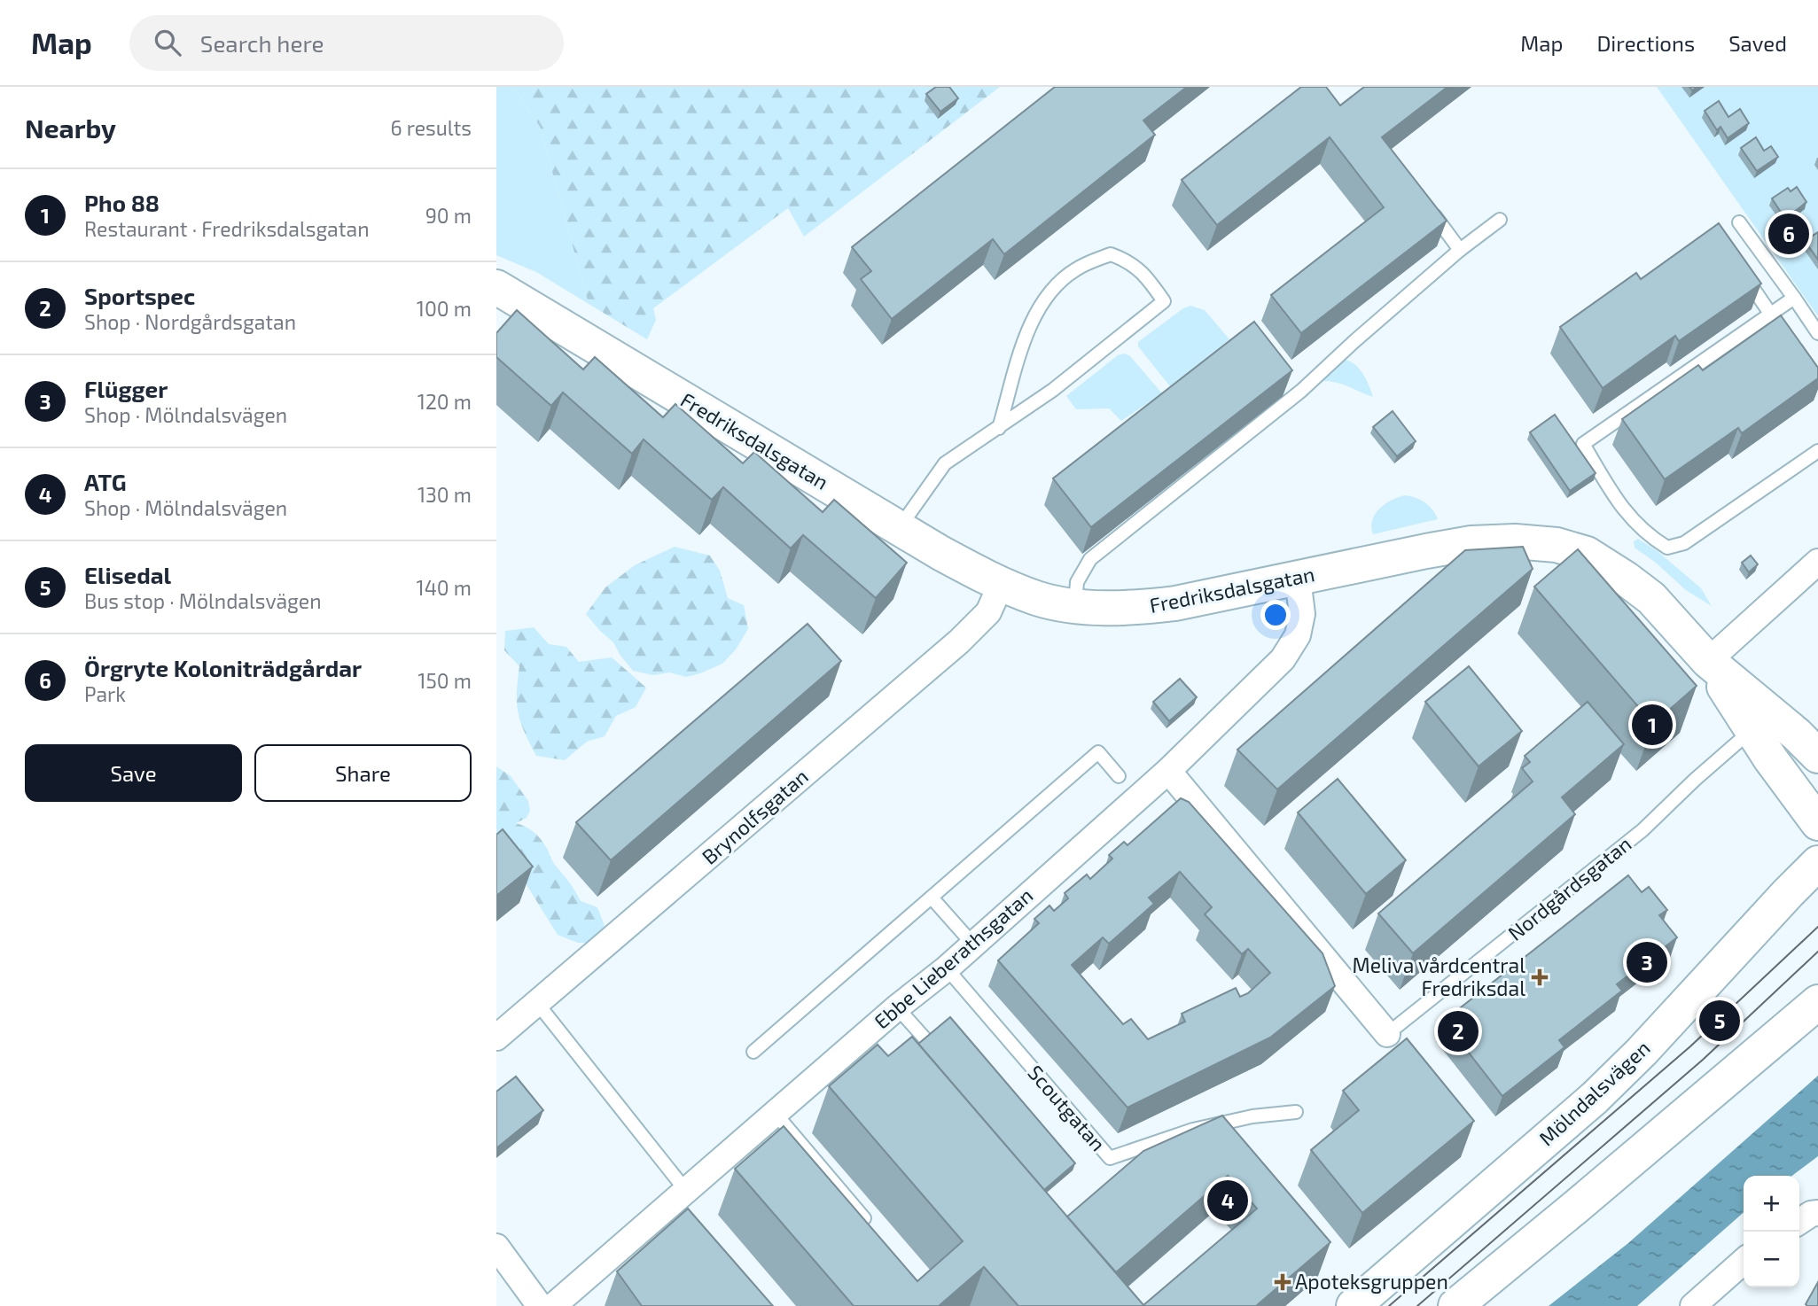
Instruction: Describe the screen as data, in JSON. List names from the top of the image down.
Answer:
{
  "streets": {
    "street": [
      "Fredriksdalsgatan",
      "Brynolfsgatan",
      "Nordgårdsgatan",
      "Ebbe Lieberathsgatan",
      "Mölndalsvägen"
    ],
    "lane": ["Scoutgatan"]
  },
  "crossings": [
    ["Fredriksdalsgatan", "Brynolfsgatan"],
    ["Fredriksdalsgatan", "Nordgårdsgatan"],
    ["Fredriksdalsgatan", "Ebbe Lieberathsgatan"],
    ["Nordgårdsgatan", "Ebbe Lieberathsgatan"],
    ["Ebbe Lieberathsgatan", "Scoutgatan"]
  ],
  "places": {
    "health": ["Meliva vårdcentral Fredriksdal", "Apoteksgruppen"]
  },
  "page": {
    "header": "Map",
    "search": "Search here",
    "nav": ["Map", "Directions", "Saved"],
    "heading": ["Nearby", "6 results"],
    "list": [
      {
        "mark": "1",
        "name": "Pho 88",
        "note": "Restaurant · Fredriksdalsgatan",
        "value": "90 m"
      },
      {
        "mark": "2",
        "name": "Sportspec",
        "note": "Shop · Nordgårdsgatan",
        "value": "100 m"
      },
      {
        "mark": "3",
        "name": "Flügger",
        "note": "Shop · Mölndalsvägen",
        "value": "120 m"
      },
      {
        "mark": "4",
        "name": "ATG",
        "note": "Shop · Mölndalsvägen",
        "value": "130 m"
      },
      {
        "mark": "5",
        "name": "Elisedal",
        "note": "Bus stop · Mölndalsvägen",
        "value": "140 m"
      },
      {
        "mark": "6",
        "name": "Örgryte Koloniträdgårdar",
        "note": "Park",
        "value": "150 m"
      }
    ],
    "pins": [
      "6",
      "1",
      "3",
      "5",
      "2",
      "4"
    ],
    "buttons": ["Save", "Share"],
    "map_buttons": ["+", "−"]
  }
}
